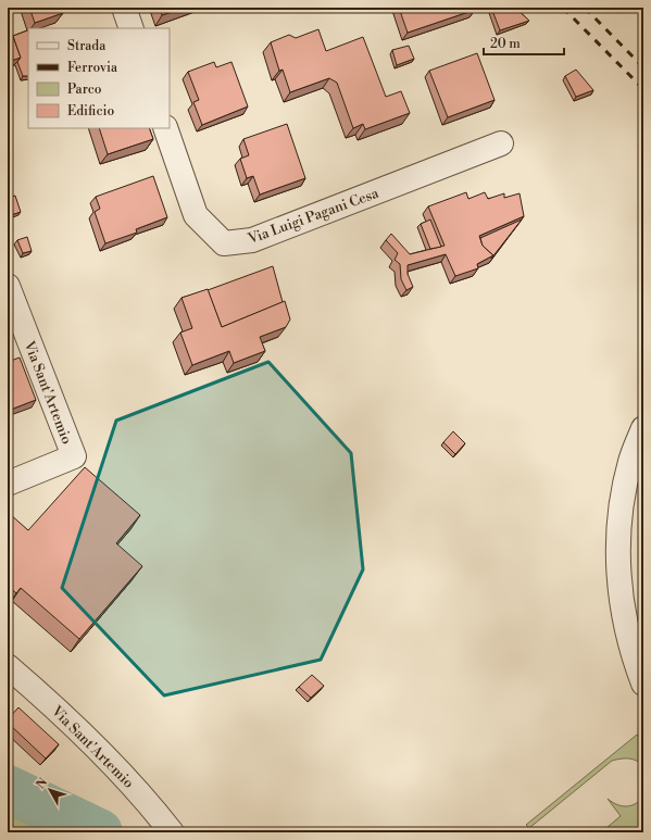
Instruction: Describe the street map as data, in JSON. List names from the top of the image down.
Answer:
{
  "streets": {
    "street": ["Via Luigi Pagani Cesa", "Via Sant'Artemio"]
  },
  "legend": [
    "Strada",
    "Ferrovia",
    "Parco",
    "Edificio"
  ],
  "scale_bar": "20 m",
  "north": "top left"
}
